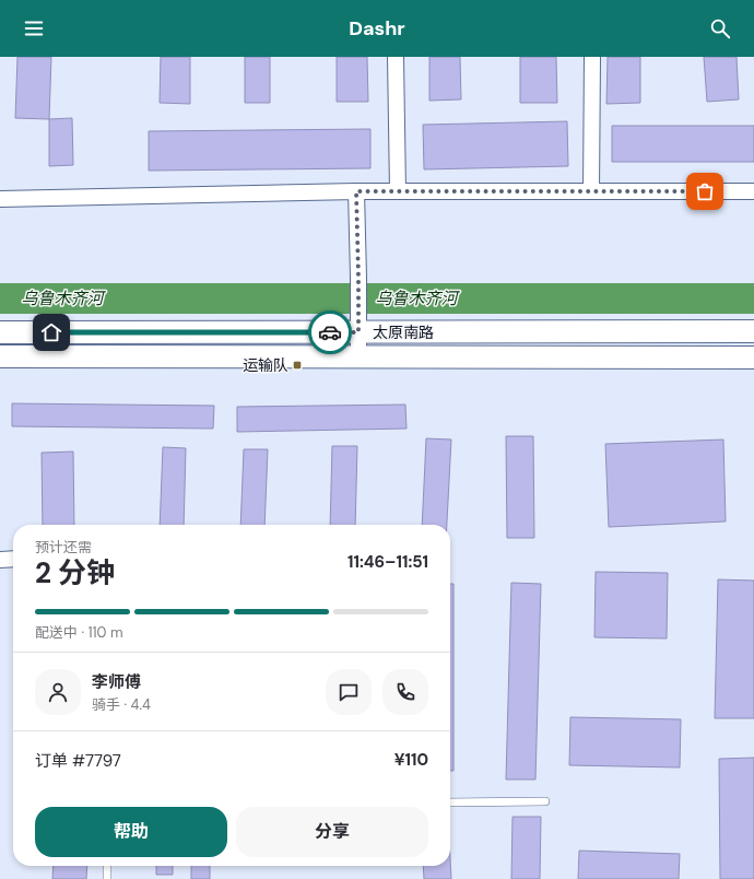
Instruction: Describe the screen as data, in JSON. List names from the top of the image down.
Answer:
{
  "streets": {
    "main road": ["太原南路"]
  },
  "water": ["乌鲁木齐河"],
  "places": {
    "transit": ["运输队"]
  },
  "page": {
    "header": "Dashr",
    "heading": ["2 分钟", "预计还需", "11:46–11:51"],
    "panel": [
      "李师傅",
      "骑手 · 4.4",
      "订单 #7797",
      "¥110"
    ],
    "bar": "配送中 · 110 m",
    "buttons": ["帮助", "分享"]
  }
}
